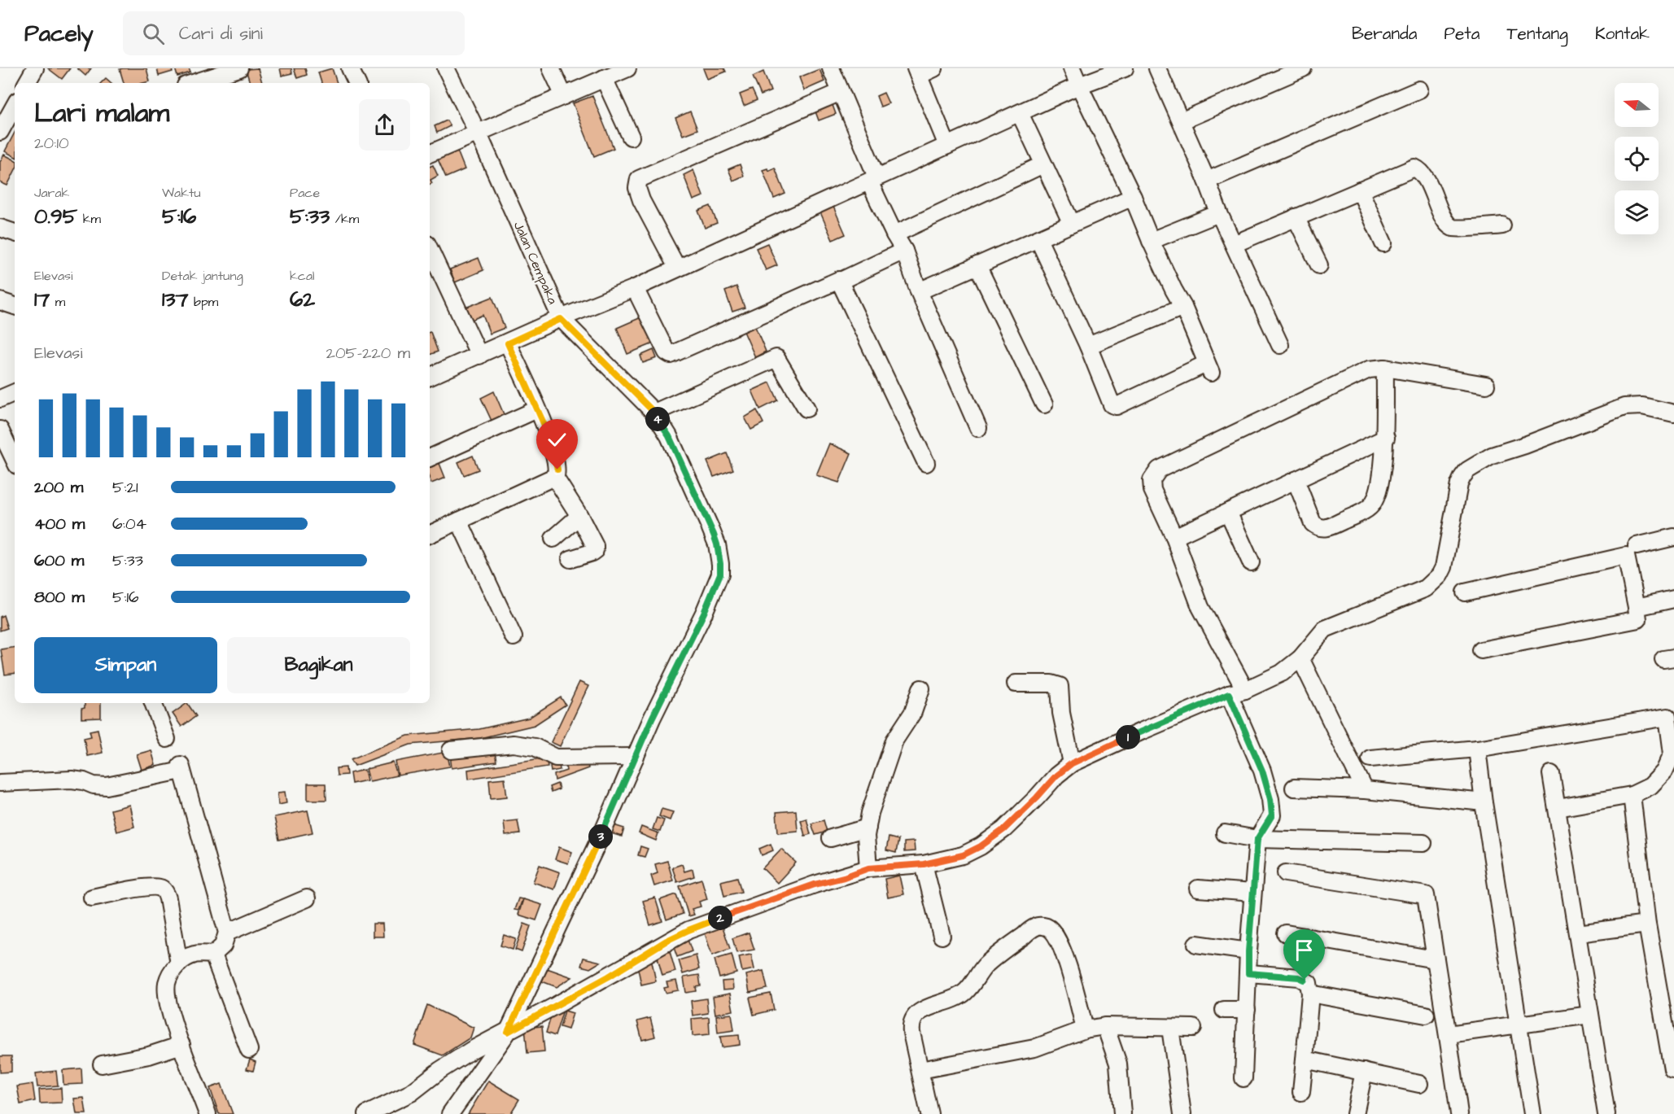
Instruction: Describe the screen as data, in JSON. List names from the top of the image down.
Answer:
{
  "streets": {
    "street": ["Jalan Cempaka"]
  },
  "north": "left",
  "page": {
    "header": "Pacely",
    "search": "Cari di sini",
    "nav": [
      "Beranda",
      "Peta",
      "Tentang",
      "Kontak"
    ],
    "heading": ["Lari malam", "20:10"],
    "stats": [
      ["Jarak", "0.95 km"],
      ["Waktu", "5:16"],
      ["Pace", "5:33 /km"],
      ["Elevasi", "17 m"],
      ["Detak jantung", "137 bpm"],
      ["kcal", "62"]
    ],
    "chart": ["Elevasi", "205–220 m"],
    "pins": [
      "4",
      "1",
      "3",
      "2"
    ],
    "list": [
      {
        "name": "200 m",
        "note": "5:21"
      },
      {
        "name": "400 m",
        "note": "6:04"
      },
      {
        "name": "600 m",
        "note": "5:33"
      },
      {
        "name": "800 m",
        "note": "5:16"
      }
    ],
    "buttons": ["Simpan", "Bagikan"]
  }
}
